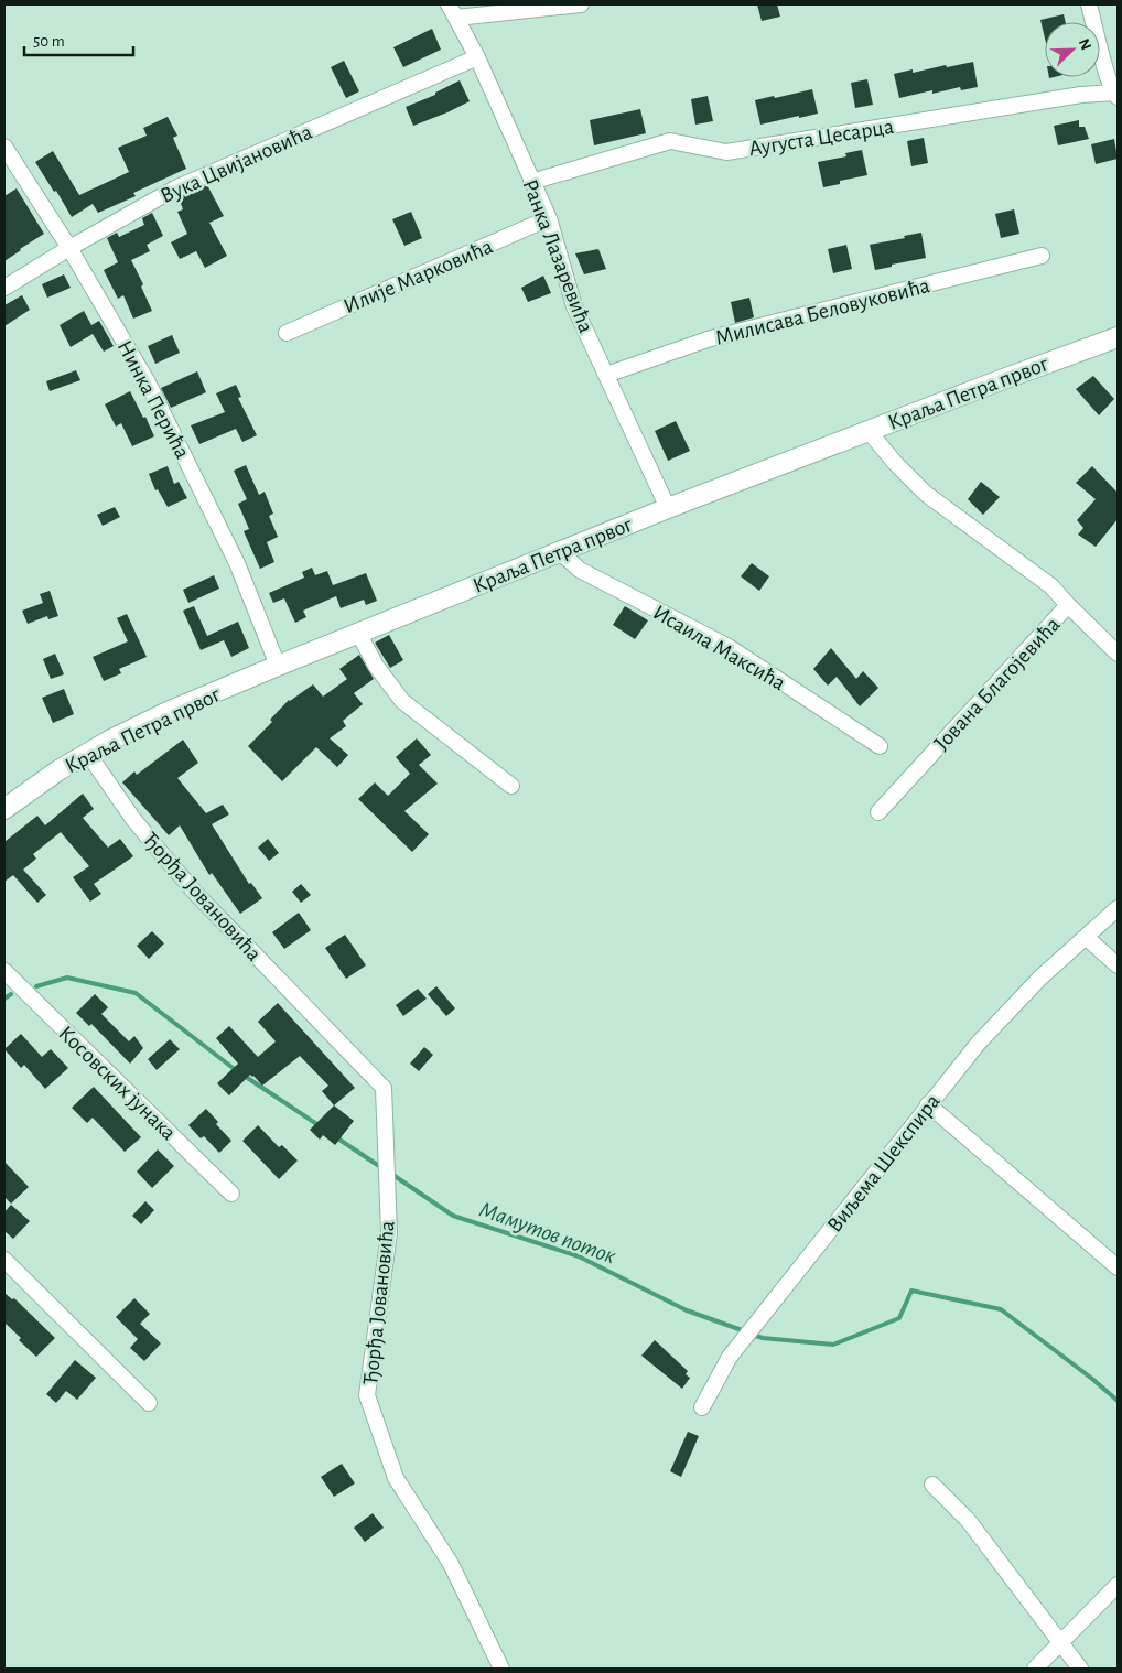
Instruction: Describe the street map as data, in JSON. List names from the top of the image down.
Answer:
{
  "streets": {
    "street": [
      "Аугуста Цесарца",
      "Вука Цвијановића",
      "Ранка Лазаревића",
      "Илије Марковића",
      "Милисава Беловуковића",
      "Краља Петра првог",
      "Нинка Перића",
      "Исаила Максића",
      "Јована Благојевића",
      "Ђорђа Јовановића",
      "Косовских јунака",
      "Виљема Шекспира"
    ]
  },
  "crossings": [
    ["Аугуста Цесарца", "Ранка Лазаревића"],
    ["Вука Цвијановића", "Ранка Лазаревића"],
    ["Вука Цвијановића", "Нинка Перића"],
    ["Ранка Лазаревића", "Илије Марковића"],
    ["Ранка Лазаревића", "Милисава Беловуковића"],
    ["Ранка Лазаревића", "Краља Петра првог"],
    ["Краља Петра првог", "Нинка Перића"],
    ["Краља Петра првог", "Исаила Максића"],
    ["Краља Петра првог", "Јована Благојевића"],
    ["Краља Петра првог", "Ђорђа Јовановића"]
  ],
  "water": ["Мамутов поток"],
  "scale_bar": "50 m",
  "north": "top right"
}
